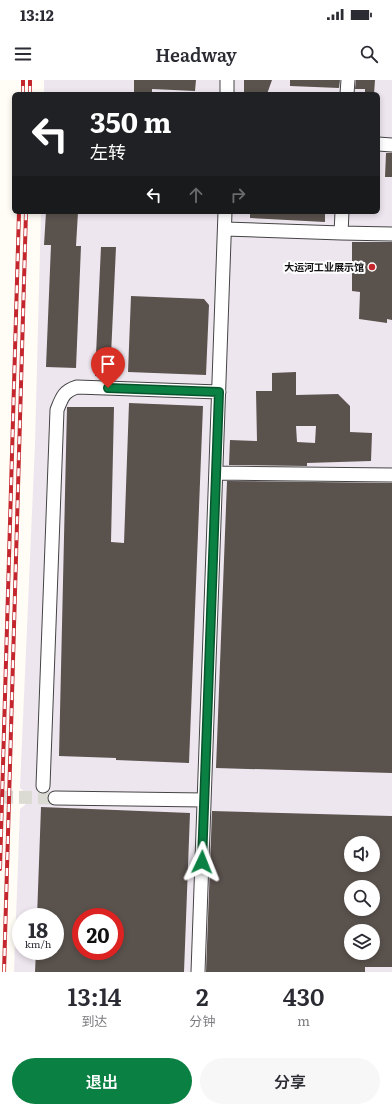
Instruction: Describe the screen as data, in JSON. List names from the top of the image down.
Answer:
{
  "places": ["大运河工业展示馆"],
  "page": {
    "status": "13:12",
    "header": "Headway",
    "turn": ["350 m", "左转"],
    "speed": "18 km/h",
    "limit": "20",
    "eta": [
      "13:14",
      "到达",
      "2",
      "分钟",
      "430",
      "m"
    ],
    "buttons": ["退出", "分享"]
  }
}
